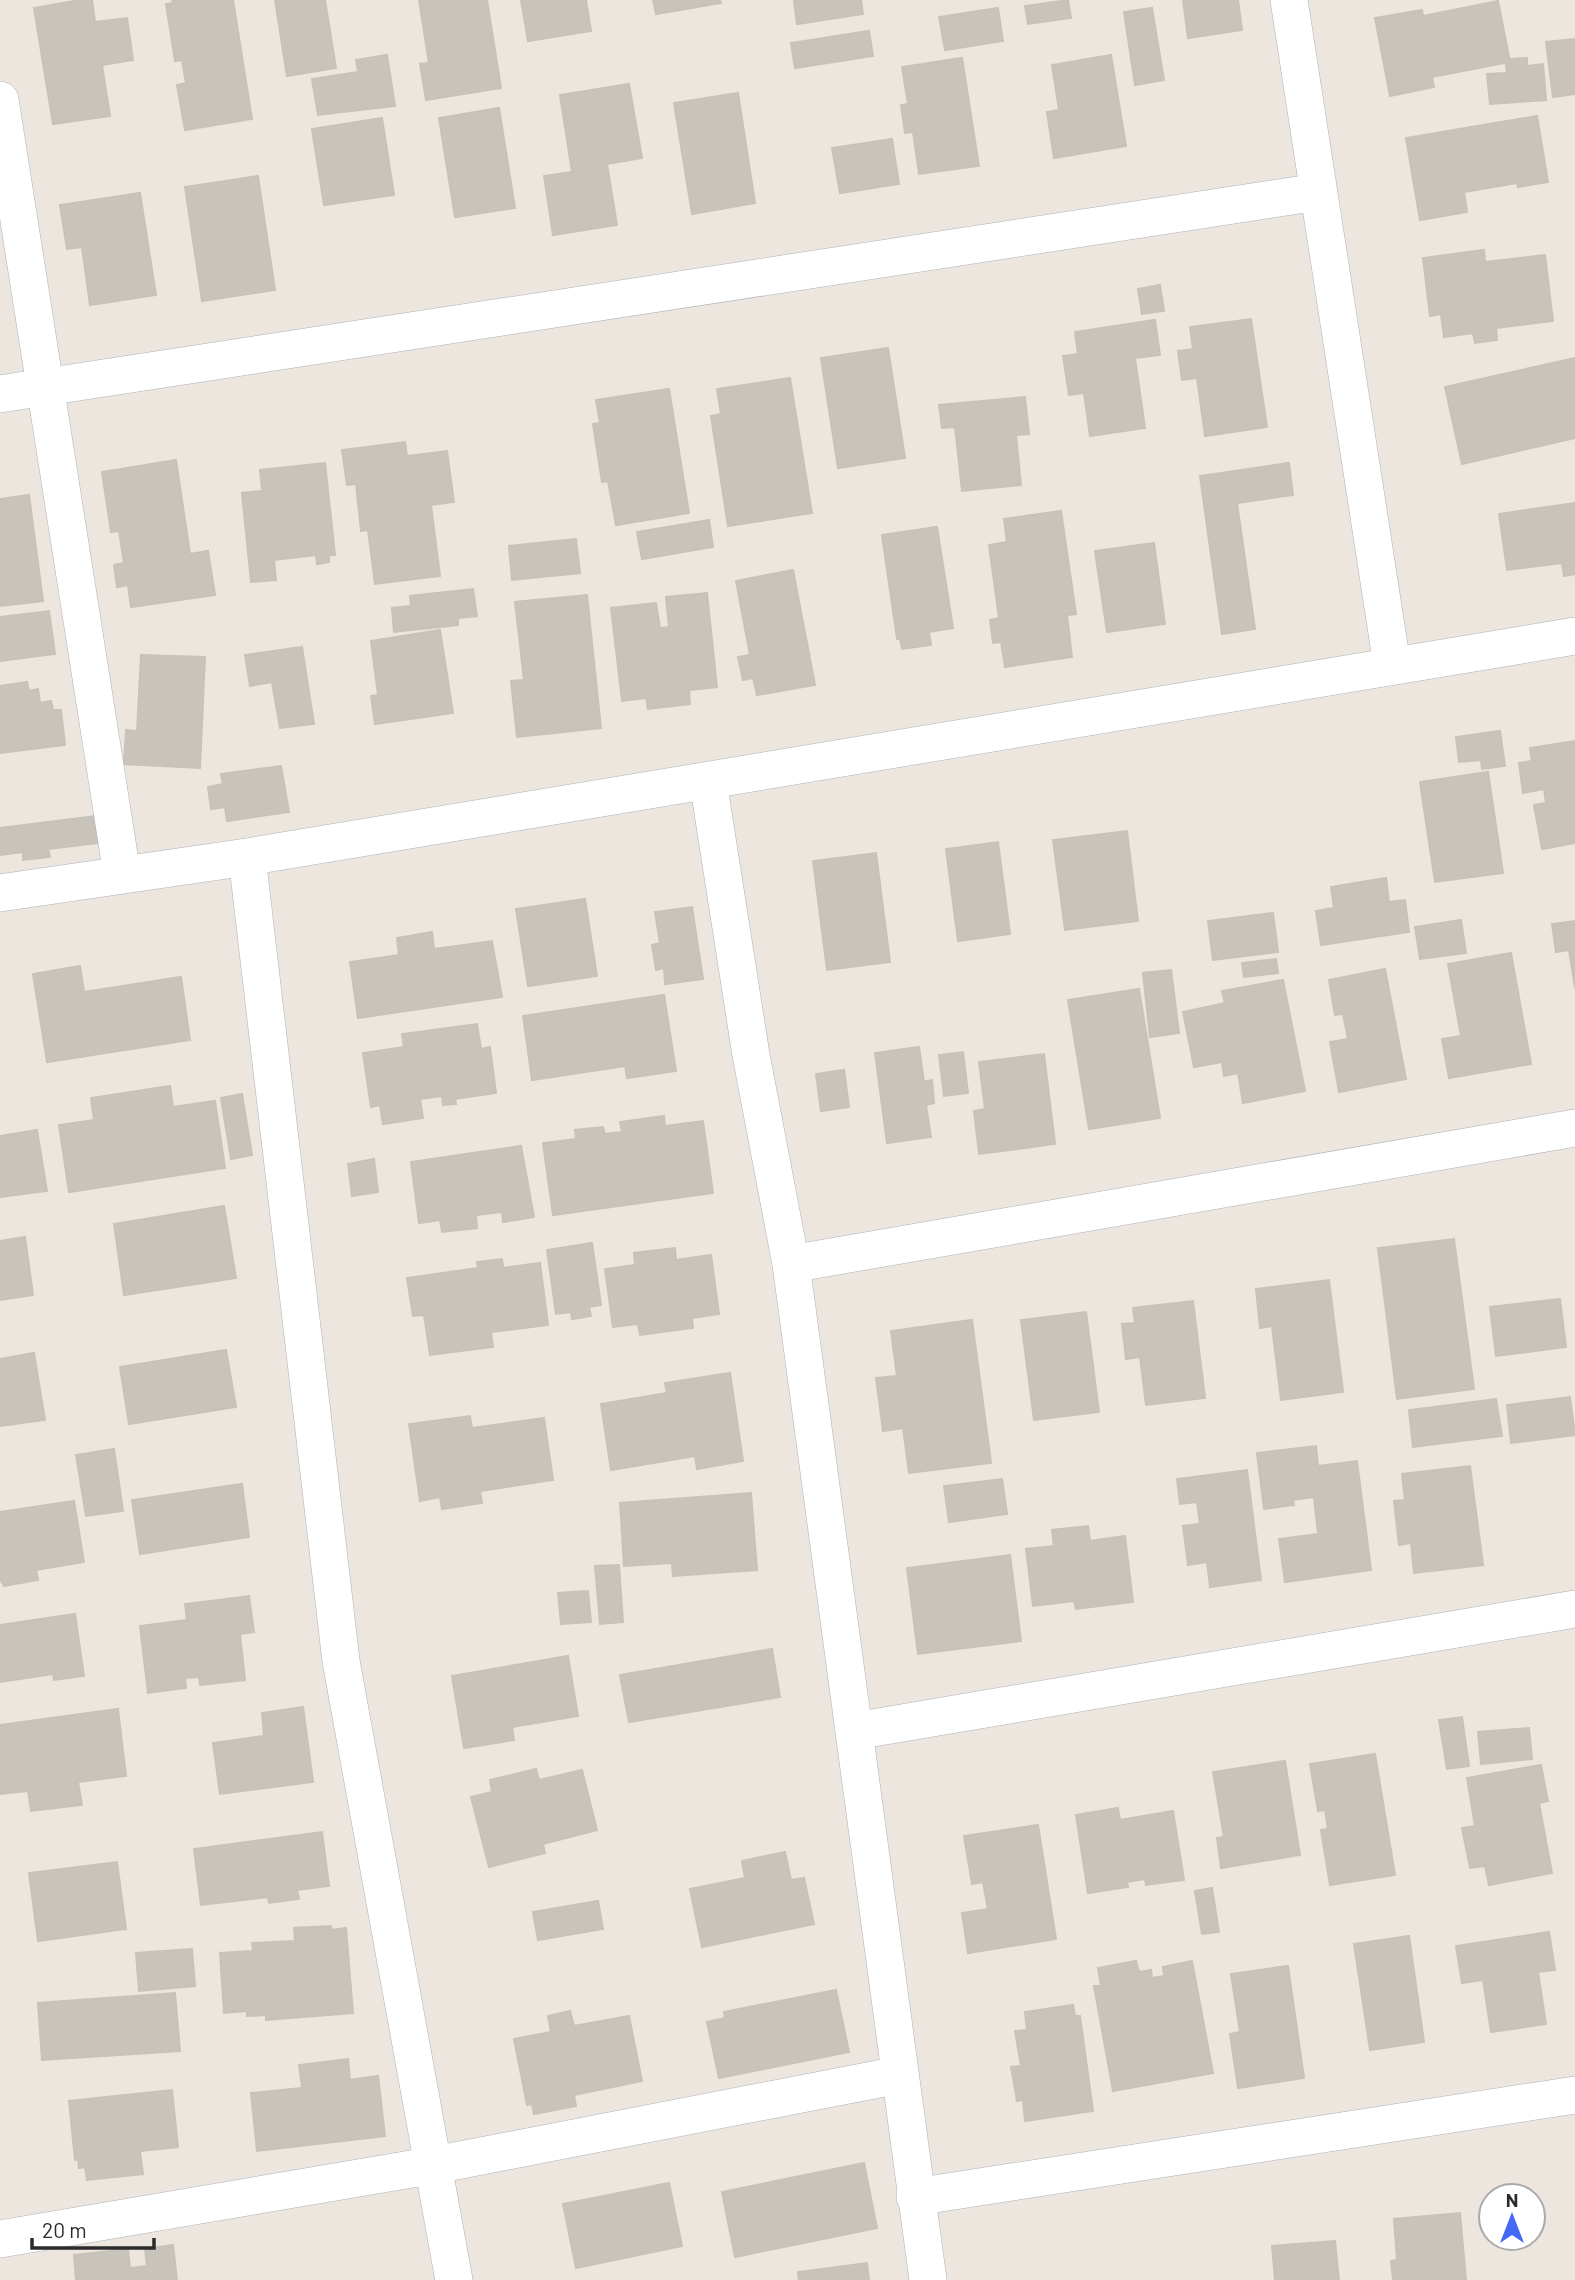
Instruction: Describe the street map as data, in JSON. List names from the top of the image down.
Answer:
{
  "scale_bar": "20 m",
  "north": "top"
}
